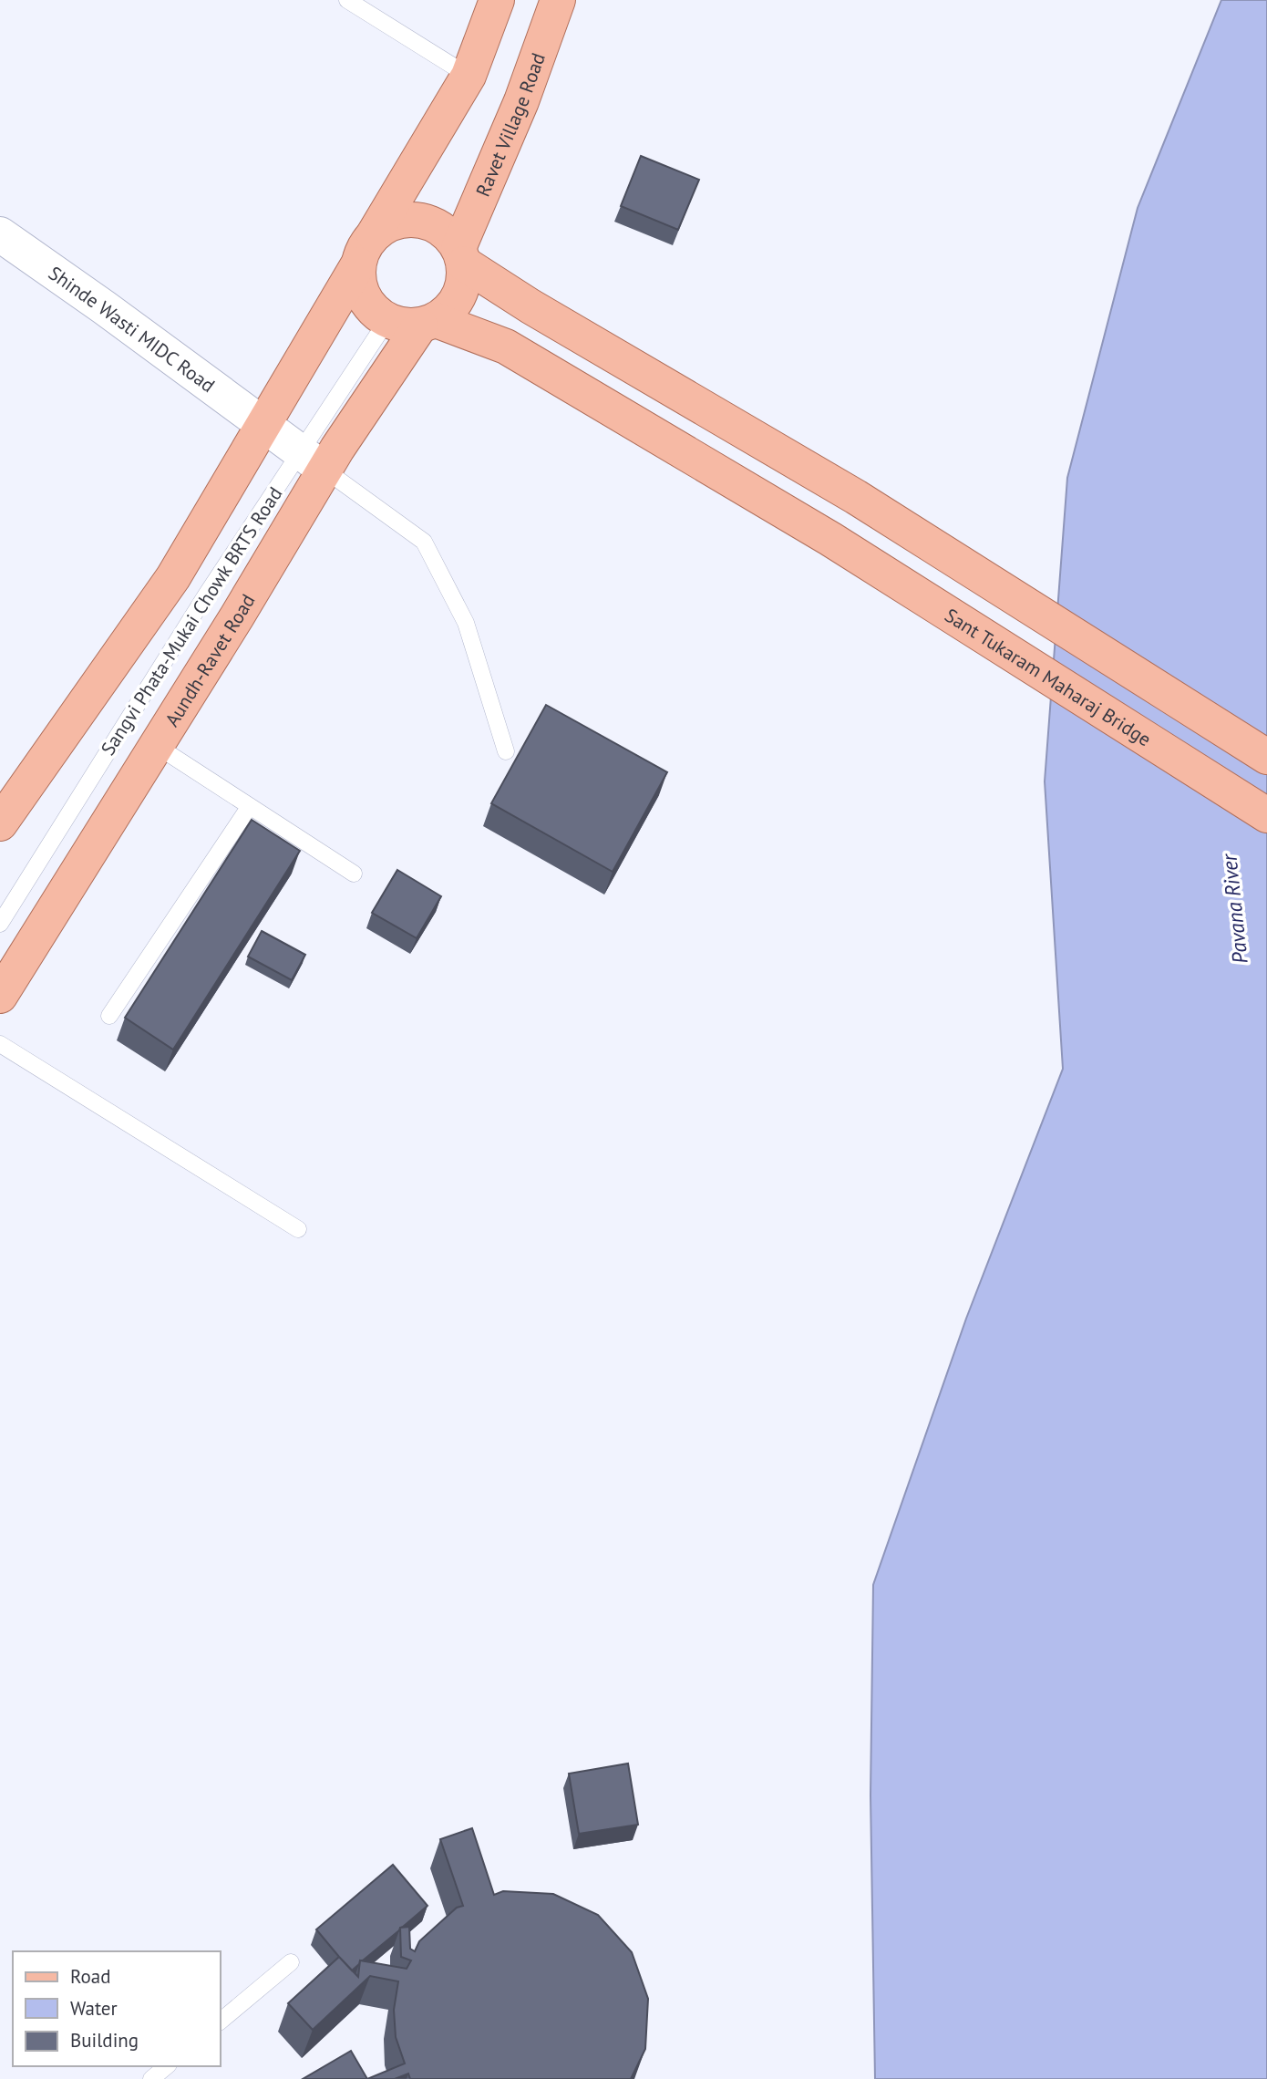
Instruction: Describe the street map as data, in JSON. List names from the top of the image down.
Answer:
{
  "streets": {
    "main road": ["Ravet Village Road", "Aundh-Ravet Road", "Sant Tukaram Maharaj Bridge"],
    "street": ["Shinde Wasti MIDC Road"],
    "lane": ["Sangvi Phata-Mukai Chowk BRTS Road"]
  },
  "crossings": [
    ["Ravet Village Road", "Aundh-Ravet Road"],
    ["Ravet Village Road", "Sant Tukaram Maharaj Bridge"],
    ["Shinde Wasti MIDC Road", "Sangvi Phata-Mukai Chowk BRTS Road"],
    ["Shinde Wasti MIDC Road", "Aundh-Ravet Road"],
    ["Sangvi Phata-Mukai Chowk BRTS Road", "Aundh-Ravet Road"],
    ["Aundh-Ravet Road", "Sant Tukaram Maharaj Bridge"]
  ],
  "water": ["Pavana River"],
  "legend": ["Road", "Water", "Building"]
}
